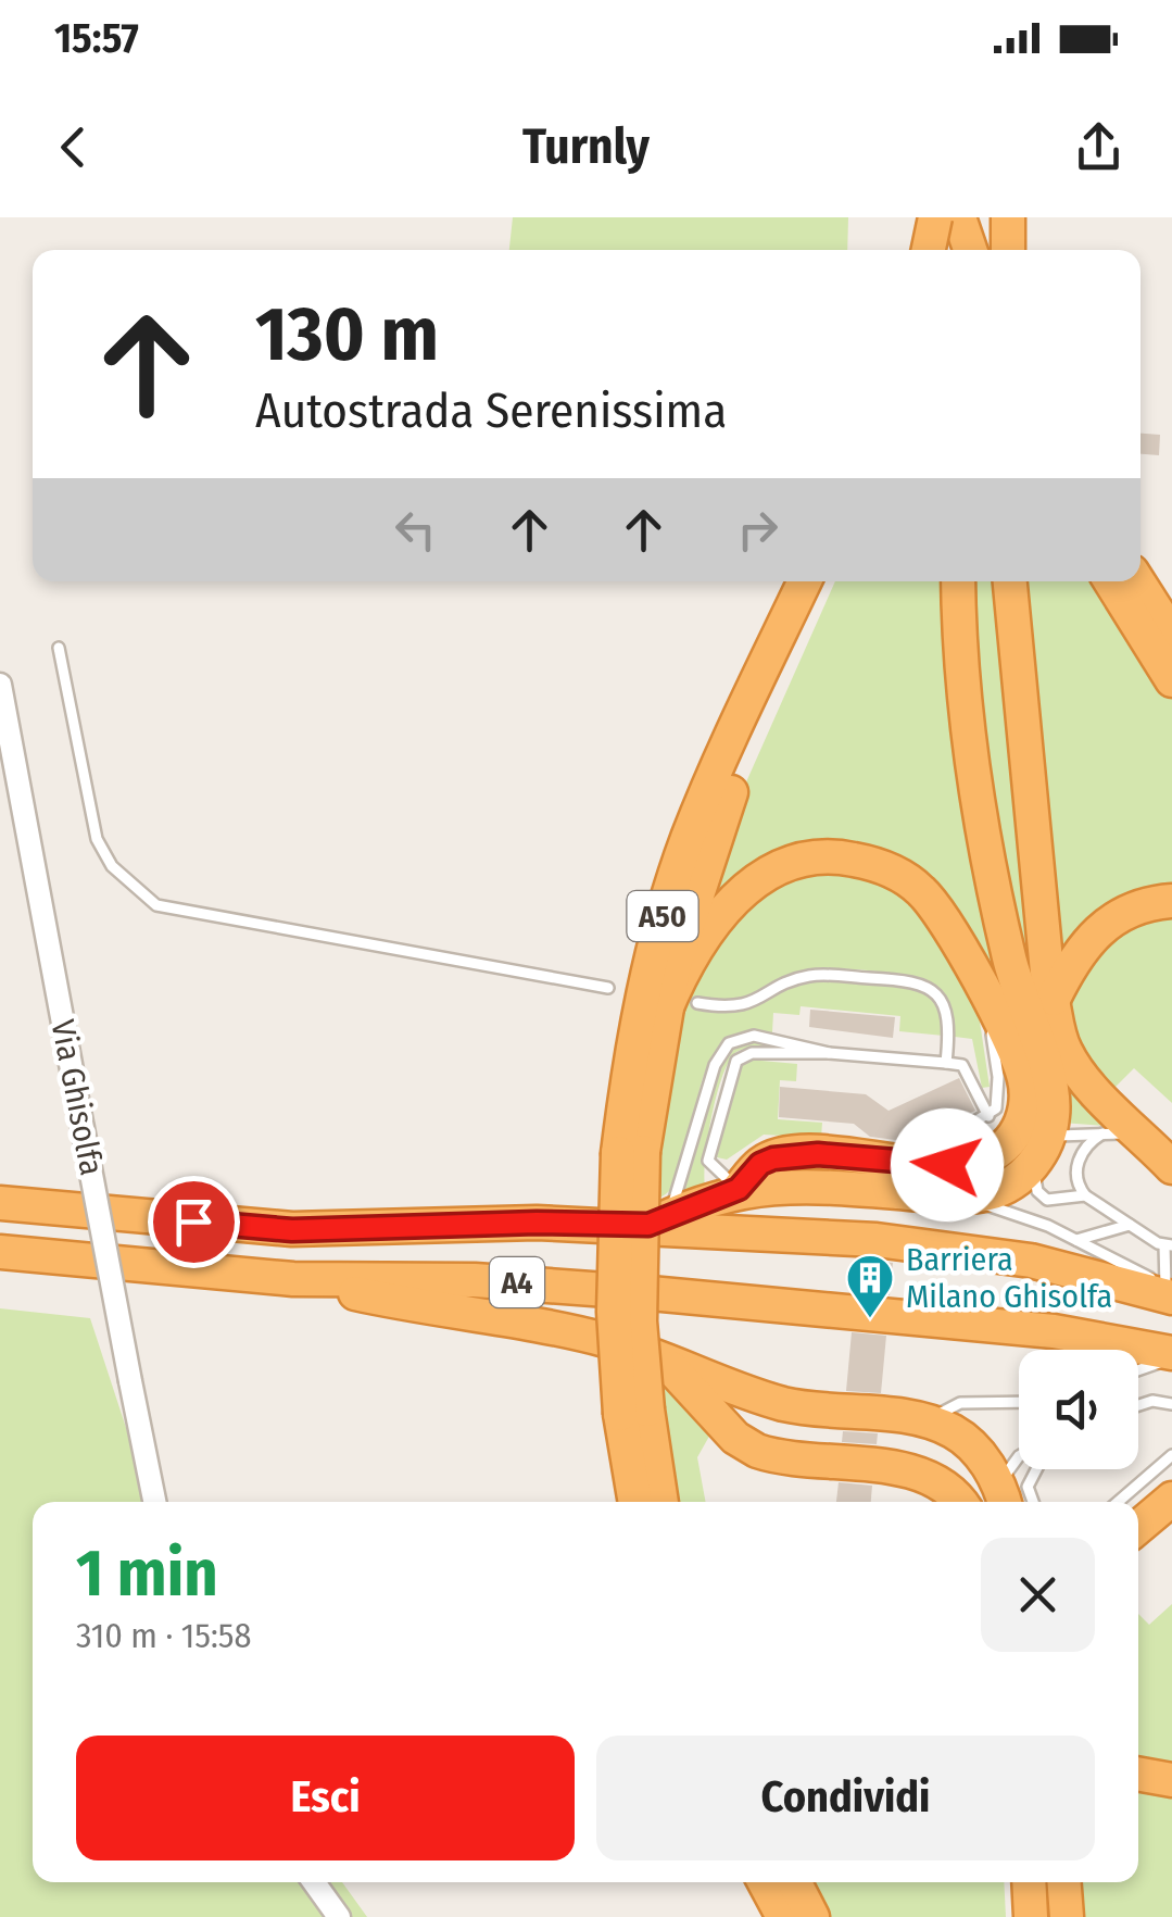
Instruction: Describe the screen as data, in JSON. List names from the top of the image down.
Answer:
{
  "streets": {
    "highway": ["A50", "A4"],
    "street": ["Via Ghisolfa"]
  },
  "places": {
    "building": ["Barriera Milano Ghisolfa"]
  },
  "page": {
    "status": "15:57",
    "header": "Turnly",
    "turn": ["130 m", "Autostrada Serenissima"],
    "heading": ["1 min", "310 m · 15:58"],
    "buttons": ["Esci", "Condividi"]
  }
}
